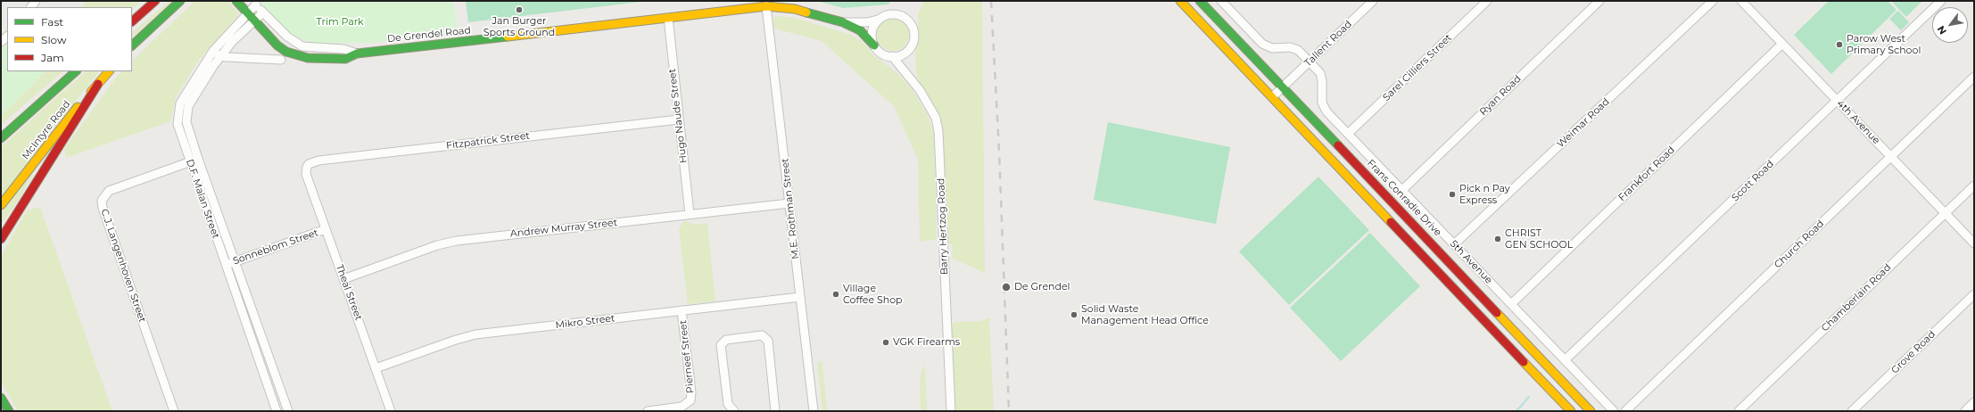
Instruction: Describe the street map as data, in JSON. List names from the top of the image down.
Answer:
{
  "streets": {
    "main road": ["De Grendel Road", "McIntyre Road", "Frans Conradie Drive"],
    "street": [
      "Tallent Road",
      "Sarel Cilliers Street",
      "Ryan Road",
      "Hugo Naude Street",
      "4th Avenue",
      "Weimar Road",
      "Fitzpatrick Street",
      "Frankfort Road",
      "Scott Road",
      "D.F. Malan Street",
      "M.E. Rothman Street",
      "Barry Hertzog Road",
      "Andrew Murray Street",
      "Church Road",
      "Sonneblom Street",
      "5th Avenue",
      "C.J. Langenhoven Street",
      "Theal Street",
      "Chamberlain Road",
      "Mikro Street",
      "Grove Road",
      "Pierneef Street"
    ]
  },
  "crossings": [
    ["De Grendel Road", "Hugo Naude Street"],
    ["De Grendel Road", "D.F. Malan Street"],
    ["De Grendel Road", "M.E. Rothman Street"],
    ["De Grendel Road", "Barry Hertzog Road"],
    ["Tallent Road", "Frans Conradie Drive"],
    ["Tallent Road", "5th Avenue"],
    ["Sarel Cilliers Street", "5th Avenue"],
    ["Ryan Road", "5th Avenue"],
    ["Hugo Naude Street", "Fitzpatrick Street"],
    ["Hugo Naude Street", "Andrew Murray Street"],
    ["4th Avenue", "Frankfort Road"],
    ["4th Avenue", "Scott Road"],
    ["4th Avenue", "Church Road"],
    ["4th Avenue", "Chamberlain Road"],
    ["Weimar Road", "5th Avenue"],
    ["Fitzpatrick Street", "Theal Street"],
    ["Frankfort Road", "5th Avenue"],
    ["Scott Road", "5th Avenue"],
    ["D.F. Malan Street", "Sonneblom Street"],
    ["D.F. Malan Street", "C.J. Langenhoven Street"],
    ["M.E. Rothman Street", "Andrew Murray Street"],
    ["M.E. Rothman Street", "Mikro Street"],
    ["Andrew Murray Street", "Theal Street"],
    ["Sonneblom Street", "Theal Street"],
    ["Theal Street", "Mikro Street"],
    ["Mikro Street", "Pierneef Street"]
  ],
  "parks": ["Trim Park"],
  "places": [
    "Jan Burger Sports Ground",
    "Parow West Primary School",
    "Pick n Pay Express",
    "CHRIST GEN SCHOOL",
    "De Grendel",
    "Village Coffee Shop",
    "Solid Waste Management Head Office",
    "VGK Firearms"
  ],
  "legend": ["Fast", "Slow", "Jam"],
  "north": "bottom left"
}
